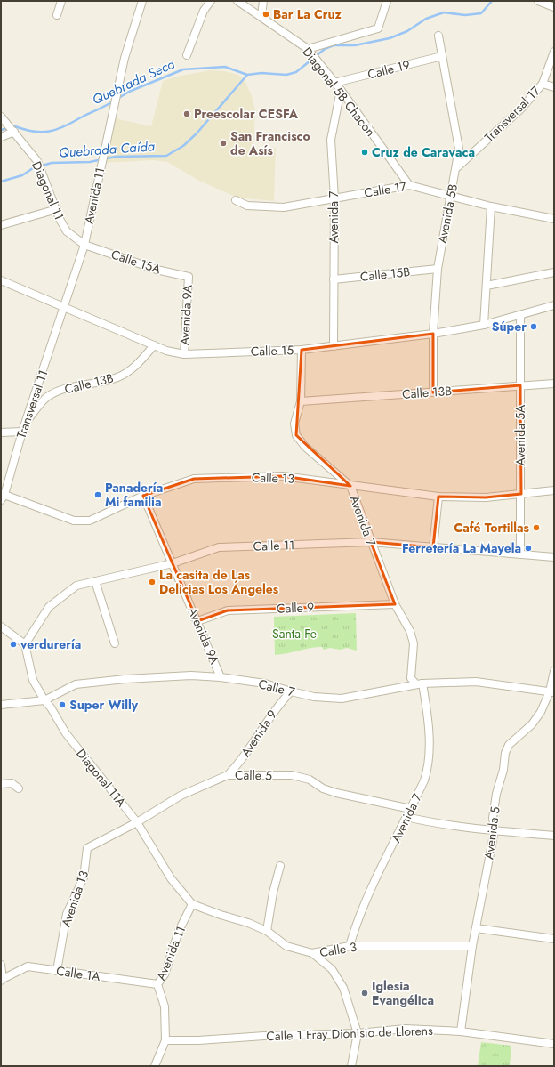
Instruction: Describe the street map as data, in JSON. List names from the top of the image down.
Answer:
{
  "streets": {
    "street": [
      "Calle 19",
      "Diagonal 5B Chacón",
      "Transversal 17",
      "Calle 17",
      "Diagonal 11",
      "Avenida 11",
      "Avenida 5B",
      "Avenida 7",
      "Calle 15A",
      "Calle 15B",
      "Avenida 9A",
      "Calle 15",
      "Calle 13B",
      "Transversal 11",
      "Avenida 5A",
      "Calle 13",
      "Calle 11",
      "Calle 9",
      "Calle 7",
      "Avenida 9",
      "Calle 5",
      "Diagonal 11A",
      "Avenida 5",
      "Avenida 13",
      "Calle 3",
      "Calle 1A",
      "Calle 1 Fray Dionisio de Llorens"
    ]
  },
  "crossings": [
    ["Calle 19", "Diagonal 5B Chacón"],
    ["Calle 19", "Avenida 5B"],
    ["Diagonal 5B Chacón", "Calle 17"],
    ["Diagonal 5B Chacón", "Avenida 7"],
    ["Transversal 17", "Avenida 5B"],
    ["Calle 17", "Avenida 5B"],
    ["Calle 17", "Avenida 7"],
    ["Diagonal 11", "Avenida 11"],
    ["Diagonal 11", "Calle 15A"],
    ["Avenida 11", "Calle 15A"],
    ["Avenida 11", "Calle 15"],
    ["Avenida 11", "Transversal 11"],
    ["Avenida 11", "Diagonal 11A"],
    ["Avenida 11", "Calle 3"],
    ["Avenida 11", "Calle 1A"],
    ["Avenida 11", "Calle 1 Fray Dionisio de Llorens"],
    ["Avenida 5B", "Calle 15B"],
    ["Avenida 5B", "Calle 15"],
    ["Avenida 5B", "Calle 13B"],
    ["Avenida 7", "Calle 15B"],
    ["Avenida 7", "Calle 15"],
    ["Avenida 7", "Calle 13B"],
    ["Avenida 7", "Calle 13"],
    ["Avenida 7", "Calle 11"],
    ["Avenida 7", "Calle 9"],
    ["Avenida 7", "Calle 7"],
    ["Avenida 7", "Calle 5"],
    ["Avenida 7", "Calle 3"],
    ["Calle 15A", "Avenida 9A"],
    ["Avenida 9A", "Calle 15"],
    ["Avenida 9A", "Calle 13"],
    ["Avenida 9A", "Calle 11"],
    ["Avenida 9A", "Calle 9"],
    ["Avenida 9A", "Calle 7"],
    ["Calle 15", "Calle 13B"],
    ["Calle 15", "Transversal 11"],
    ["Calle 15", "Avenida 5A"],
    ["Calle 13B", "Transversal 11"],
    ["Calle 13B", "Avenida 5A"],
    ["Transversal 11", "Calle 13"],
    ["Avenida 5A", "Calle 13"],
    ["Avenida 5A", "Calle 11"],
    ["Calle 11", "Diagonal 11A"],
    ["Calle 7", "Avenida 9"],
    ["Calle 7", "Diagonal 11A"],
    ["Calle 7", "Avenida 5"],
    ["Avenida 9", "Calle 5"],
    ["Calle 5", "Diagonal 11A"],
    ["Calle 5", "Avenida 13"],
    ["Diagonal 11A", "Calle 3"],
    ["Avenida 5", "Calle 3"],
    ["Avenida 5", "Calle 1 Fray Dionisio de Llorens"],
    ["Avenida 13", "Calle 1A"]
  ],
  "water": ["Quebrada Seca", "Quebrada Caída"],
  "parks": ["Santa Fe"],
  "places": [
    "Bar La Cruz",
    "Preescolar CESFA",
    "San Francisco de Asís",
    "Cruz de Caravaca",
    "Súper",
    "Panadería Mi familia",
    "Café Tortillas",
    "Ferretería La Mayela",
    "La casita de Las Delicias Los Ángeles",
    "verdurería",
    "Super Willy",
    "Iglesia Evangélica"
  ]
}
